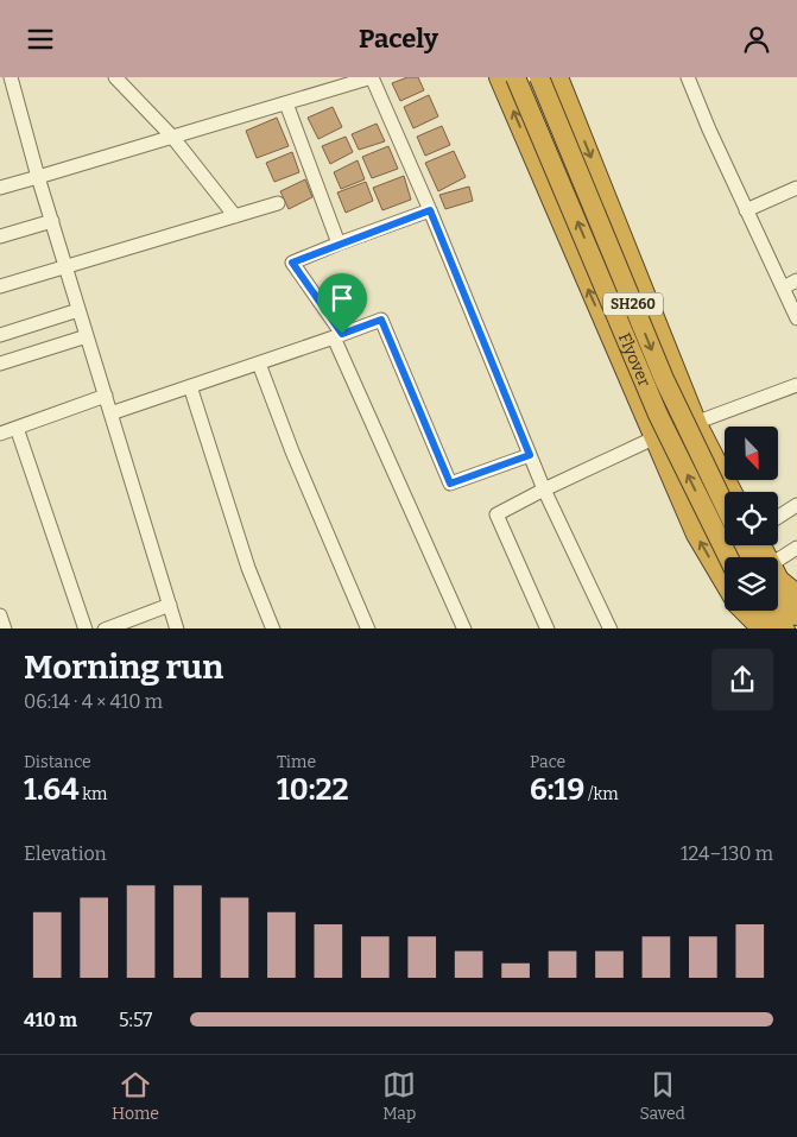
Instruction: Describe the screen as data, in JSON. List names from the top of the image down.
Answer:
{
  "streets": {
    "highway": ["SH260", "Flyover"]
  },
  "north": "bottom right",
  "page": {
    "header": "Pacely",
    "heading": ["Morning run", "06:14 · 4 × 410 m"],
    "stats": [
      ["Distance", "1.64 km"],
      ["Time", "10:22"],
      ["Pace", "6:19 /km"]
    ],
    "chart": ["Elevation", "124–130 m"],
    "list": [
      {
        "name": "410 m",
        "note": "5:57"
      }
    ],
    "tabs": ["Home", "Map", "Saved"]
  }
}
